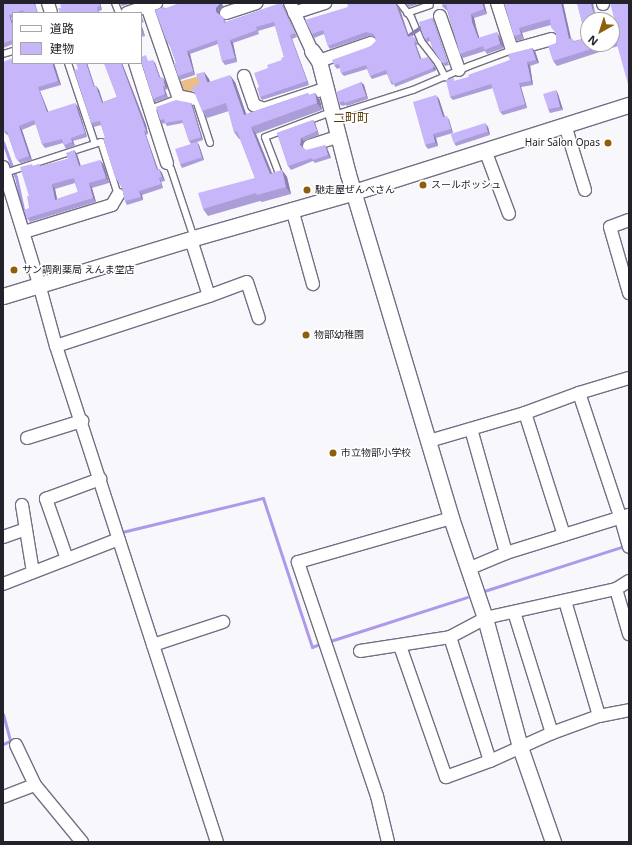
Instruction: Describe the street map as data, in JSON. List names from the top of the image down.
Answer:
{
  "districts": ["二町町"],
  "places": [
    "Hair Salon Opas",
    "スールポッシュ",
    "馳走屋ぜんべさん",
    "サン調剤薬局 えんま堂店",
    "物部幼稚園",
    "市立物部小学校"
  ],
  "legend": ["道路", "建物"],
  "north": "bottom left"
}
